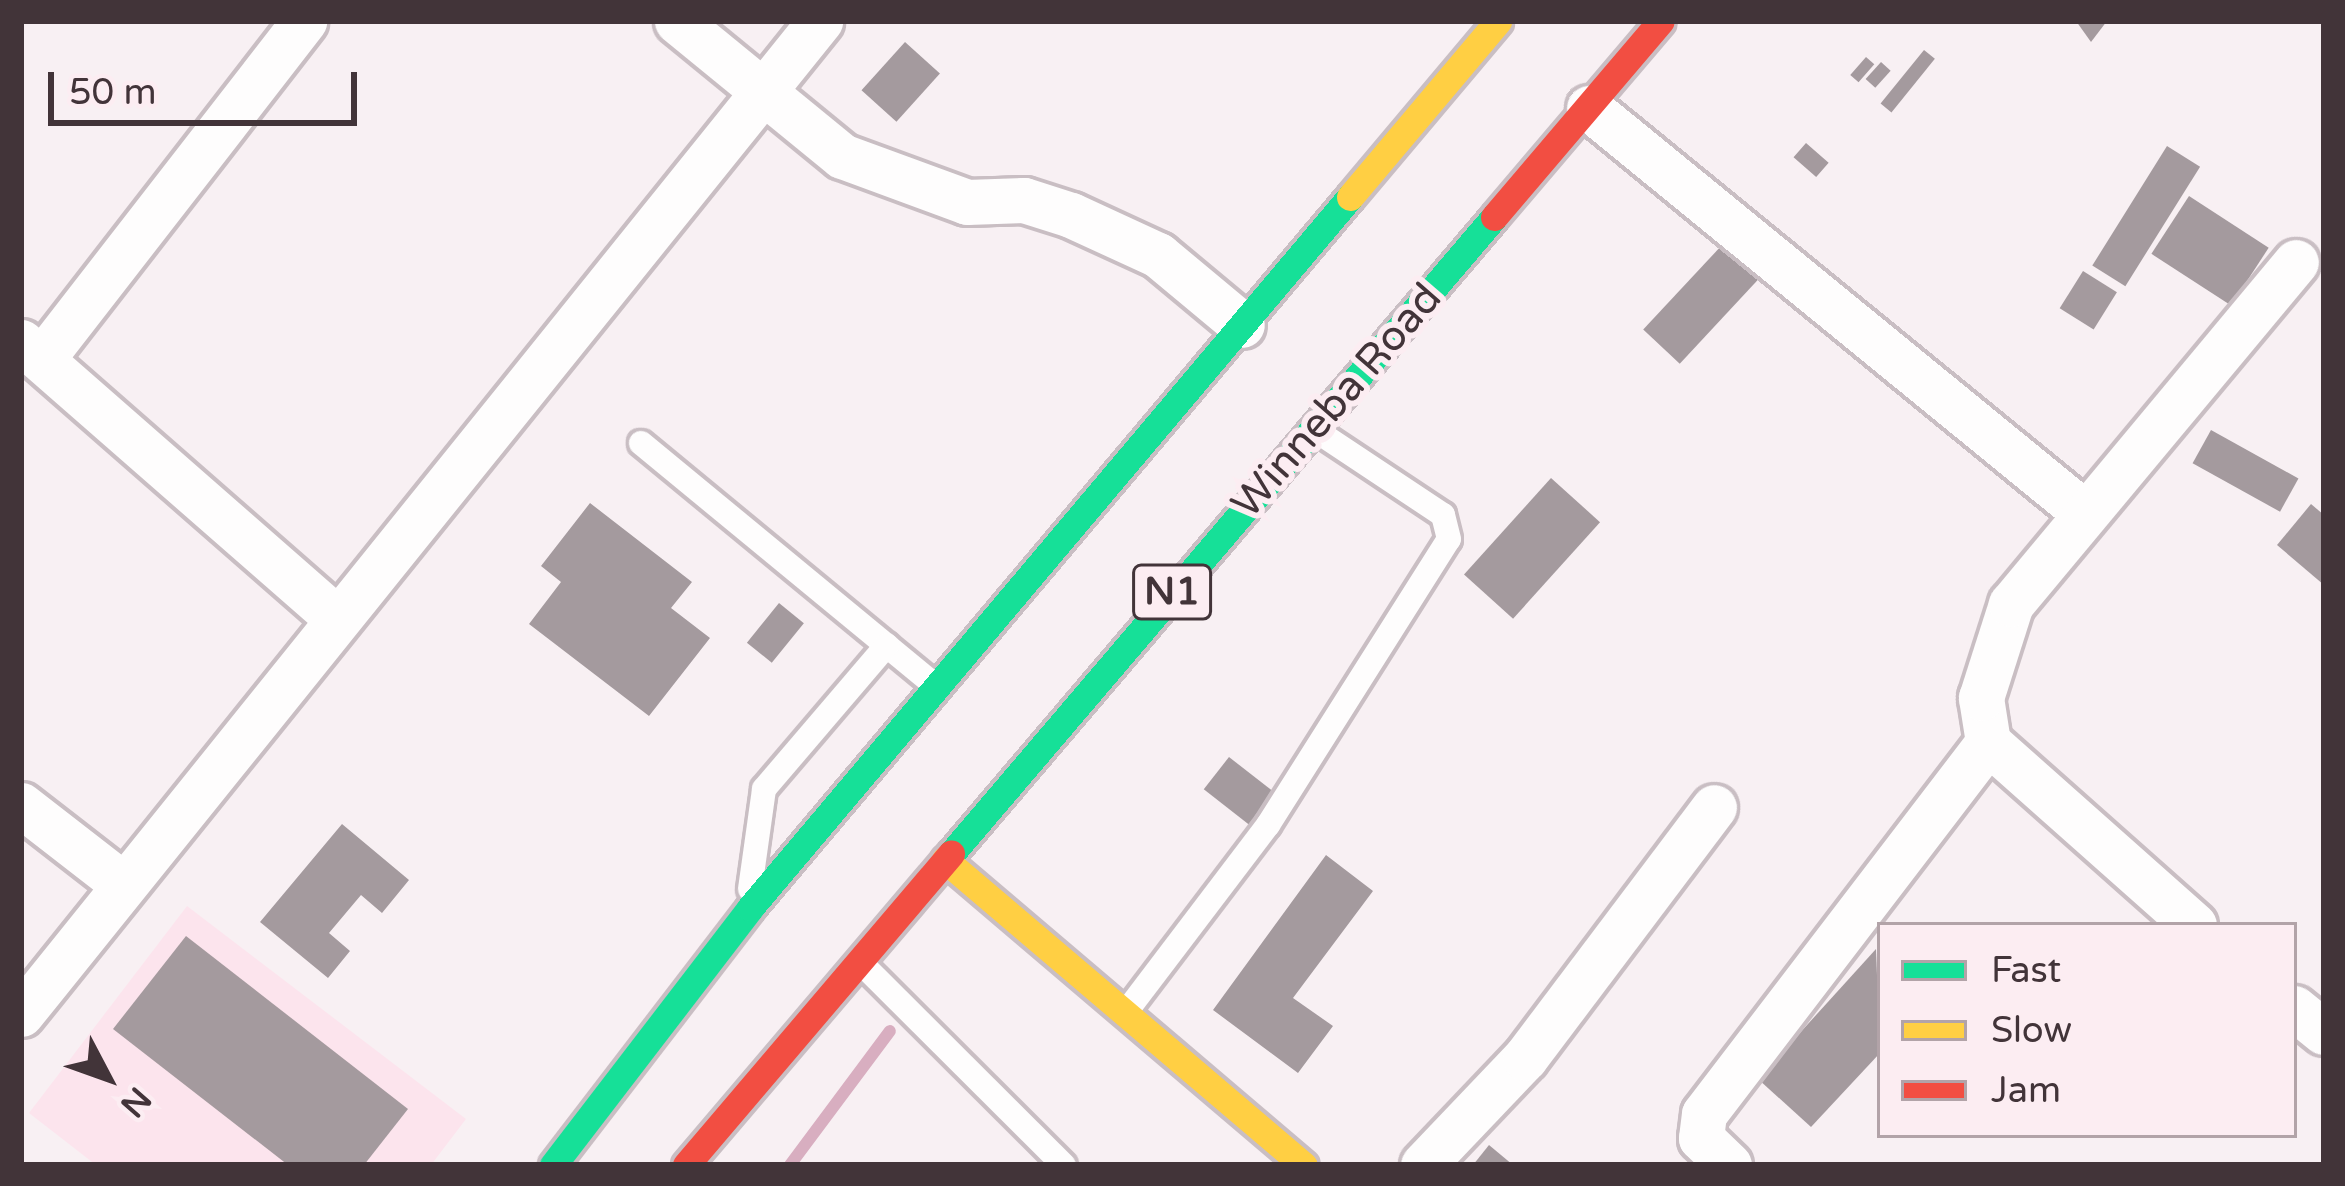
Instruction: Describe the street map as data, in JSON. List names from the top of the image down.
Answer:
{
  "streets": {
    "main road": ["Winneba Road", "N1"]
  },
  "legend": ["Fast", "Slow", "Jam"],
  "scale_bar": "50 m",
  "north": "bottom right"
}
